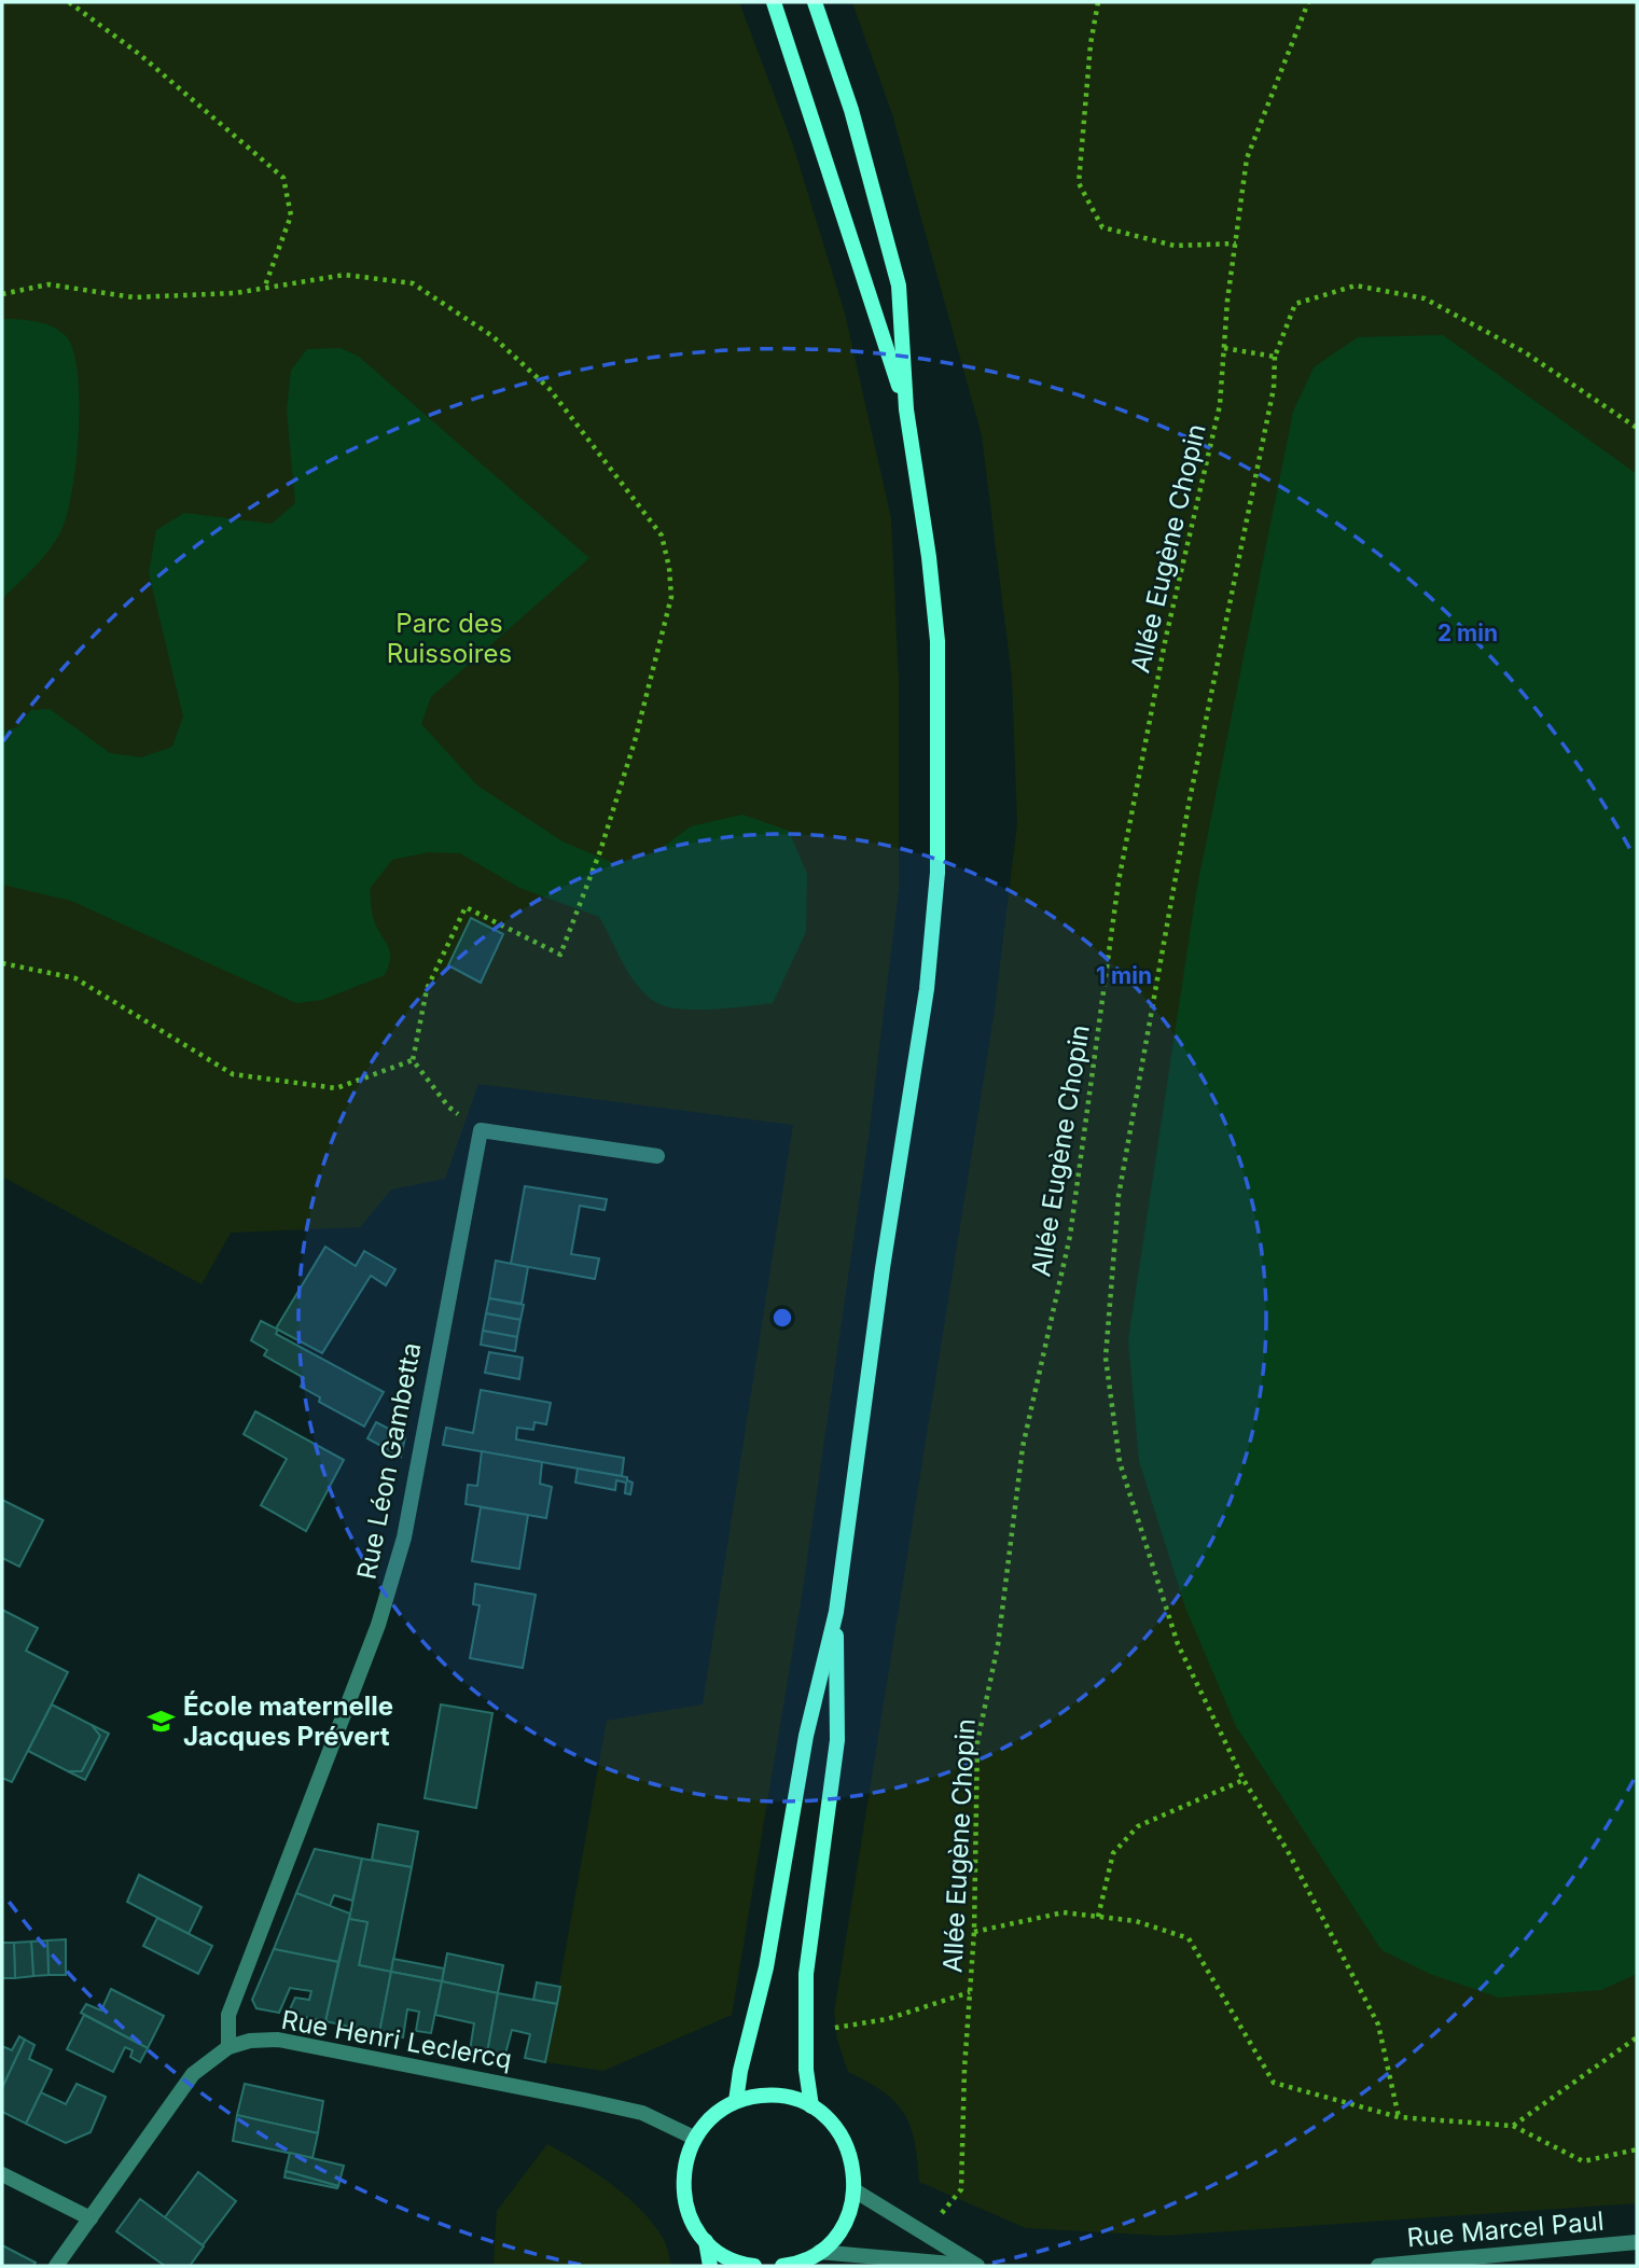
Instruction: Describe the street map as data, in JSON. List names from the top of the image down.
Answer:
{
  "streets": {
    "street": ["Rue Léon Gambetta", "Rue Henri Leclercq", "Rue Marcel Paul"],
    "path": ["Allée Eugène Chopin"]
  },
  "crossings": [
    ["Rue Léon Gambetta", "Rue Henri Leclercq"]
  ],
  "parks": ["Parc des Ruissoires"],
  "places": {
    "school or university": ["École maternelle Jacques Prévert"]
  },
  "rings": ["2 min", "1 min"]
}
